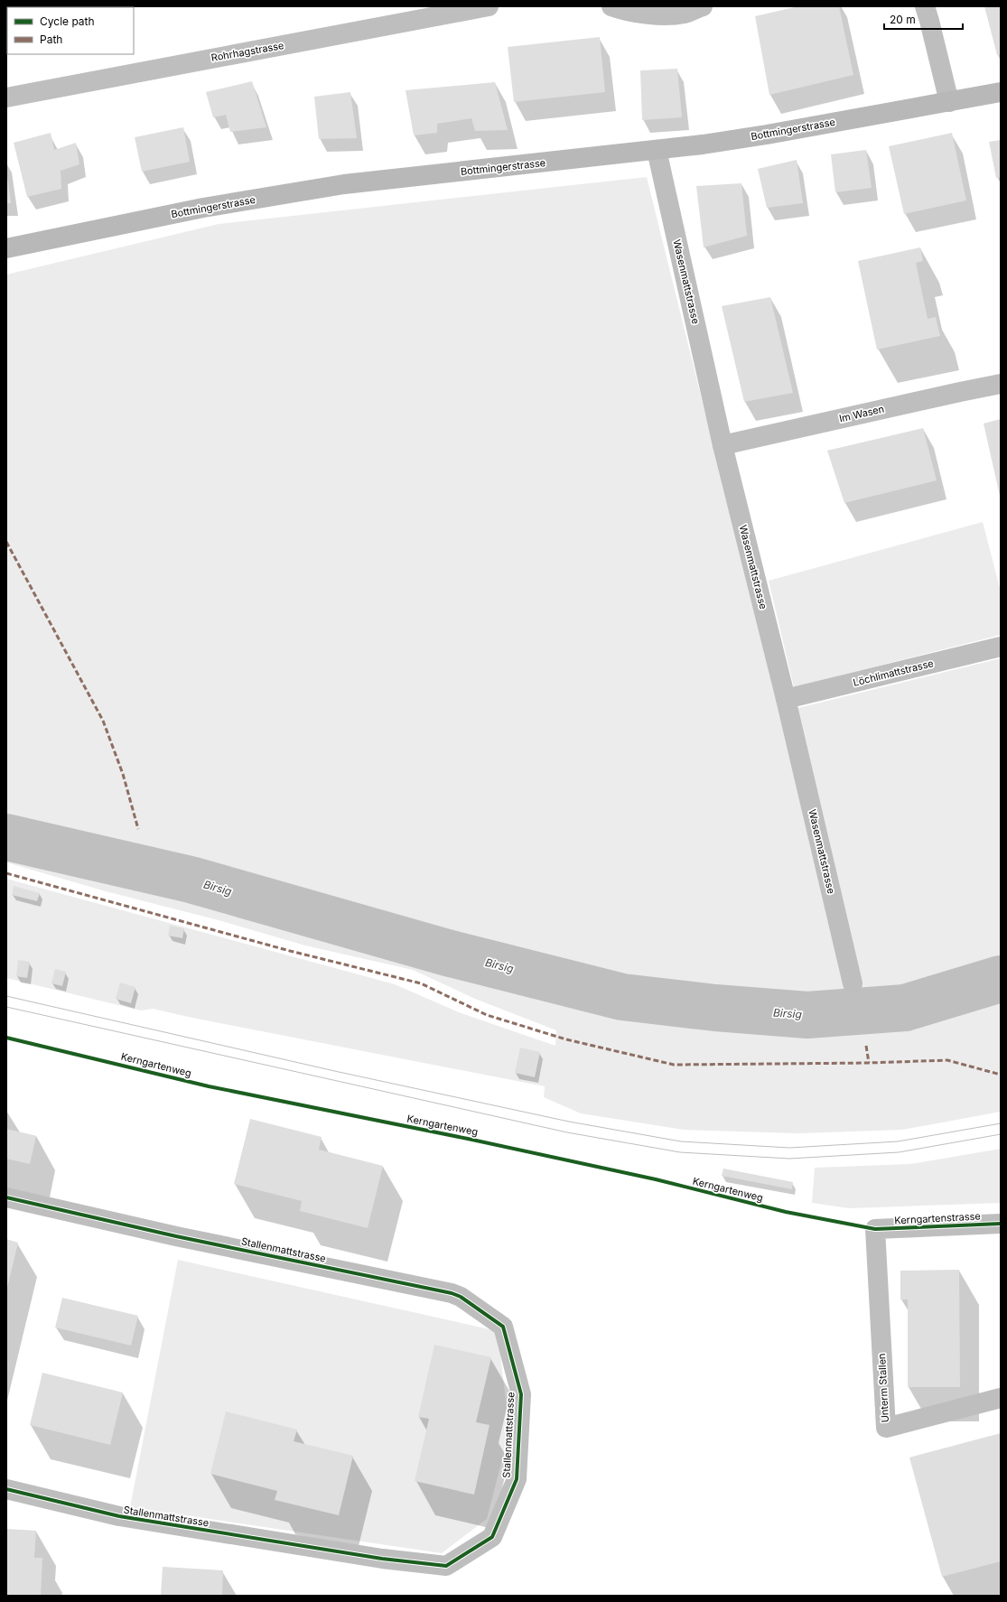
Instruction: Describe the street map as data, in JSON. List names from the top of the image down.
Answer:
{
  "streets": {
    "main road": ["Bottmingerstrasse"],
    "street": [
      "Rohrhagstrasse",
      "Wasenmattstrasse",
      "Im Wasen",
      "Löchlimattstrasse",
      "Kerngartenstrasse",
      "Stallenmattstrasse",
      "Unterm Stallen"
    ],
    "cycle path": ["Kerngartenweg"]
  },
  "crossings": [
    ["Bottmingerstrasse", "Wasenmattstrasse"],
    ["Wasenmattstrasse", "Im Wasen"],
    ["Wasenmattstrasse", "Löchlimattstrasse"],
    ["Kerngartenstrasse", "Unterm Stallen"]
  ],
  "water": ["Birsig"],
  "legend": ["Cycle path", "Path"],
  "scale_bar": "20 m"
}
